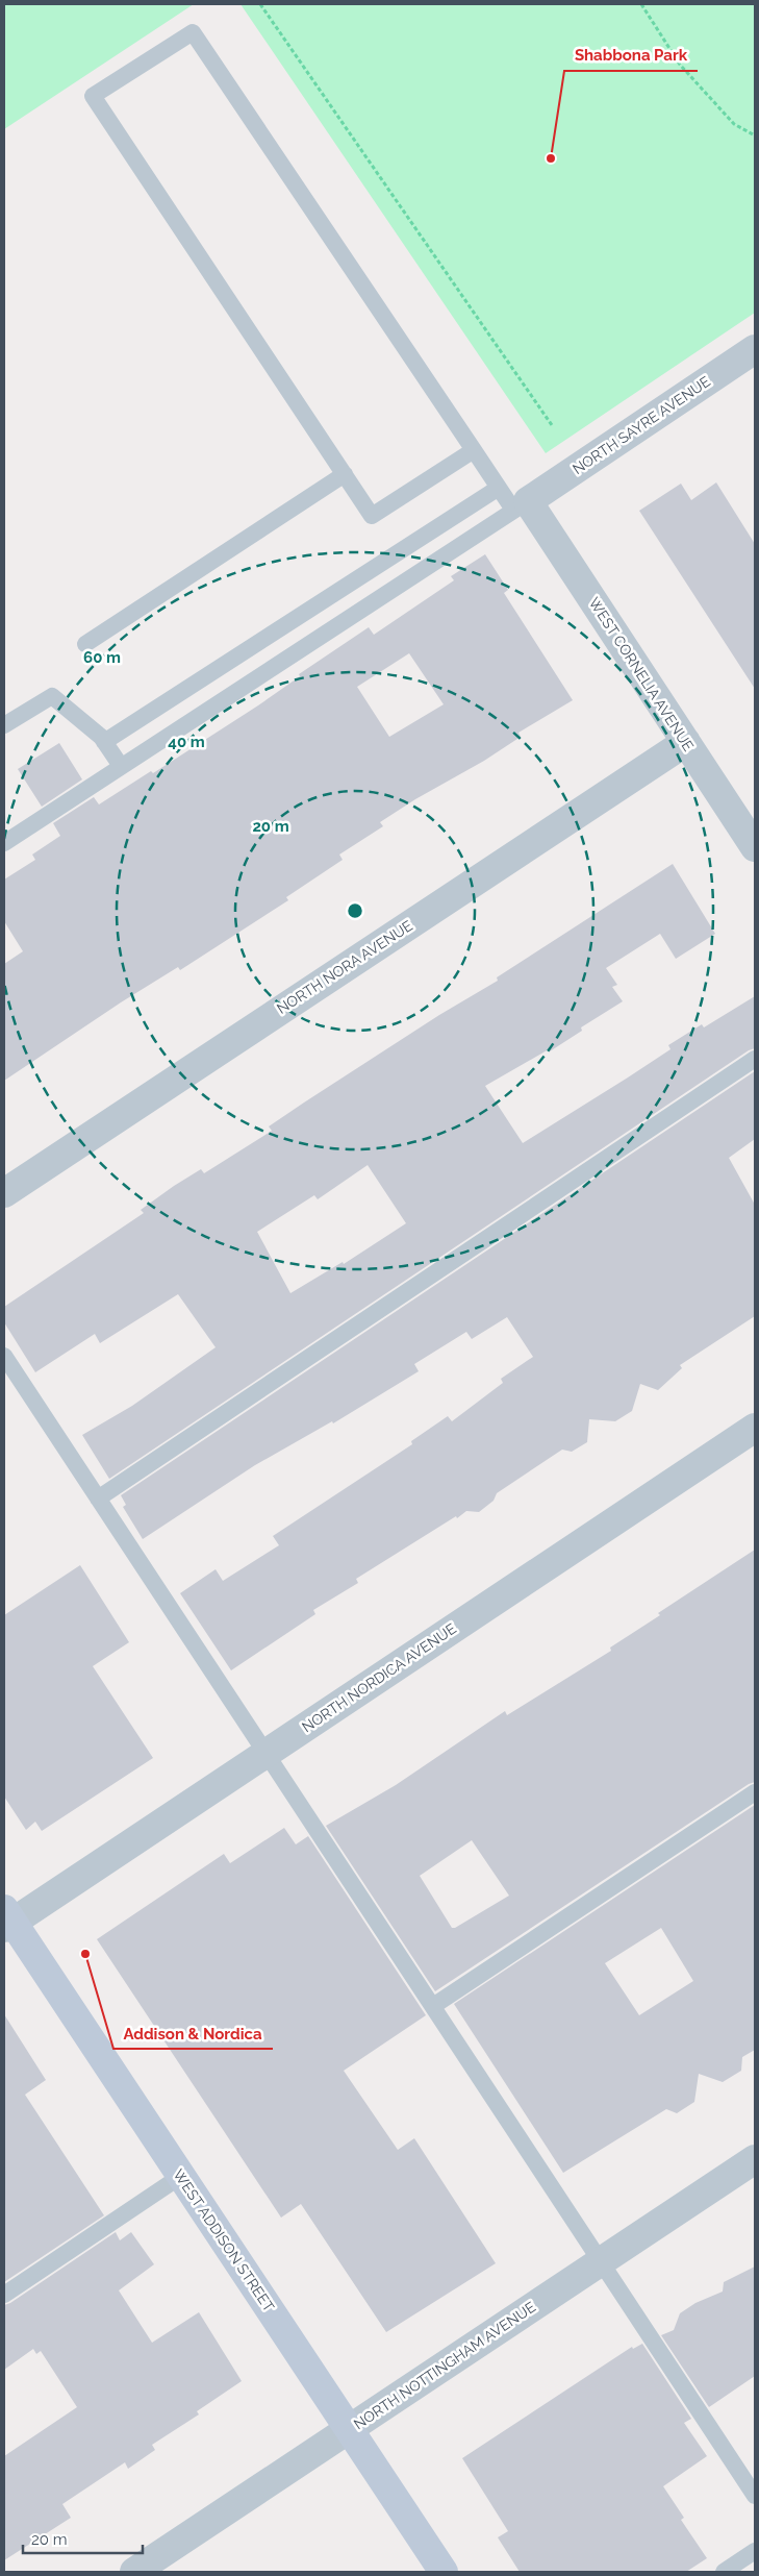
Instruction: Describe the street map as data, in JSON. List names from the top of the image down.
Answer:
{
  "streets": {
    "street": [
      "NORTH SAYRE AVENUE",
      "WEST CORNELIA AVENUE",
      "NORTH NORA AVENUE",
      "NORTH NORDICA AVENUE",
      "WEST ADDISON STREET",
      "NORTH NOTTINGHAM AVENUE"
    ]
  },
  "crossings": [
    ["NORTH SAYRE AVENUE", "WEST CORNELIA AVENUE"],
    ["WEST CORNELIA AVENUE", "NORTH NORA AVENUE"],
    ["NORTH NORDICA AVENUE", "WEST ADDISON STREET"],
    ["WEST ADDISON STREET", "NORTH NOTTINGHAM AVENUE"]
  ],
  "places": ["Shabbona Park", "Addison & Nordica"],
  "scale_bar": "20 m",
  "rings": ["60 m", "40 m", "20 m"]
}
